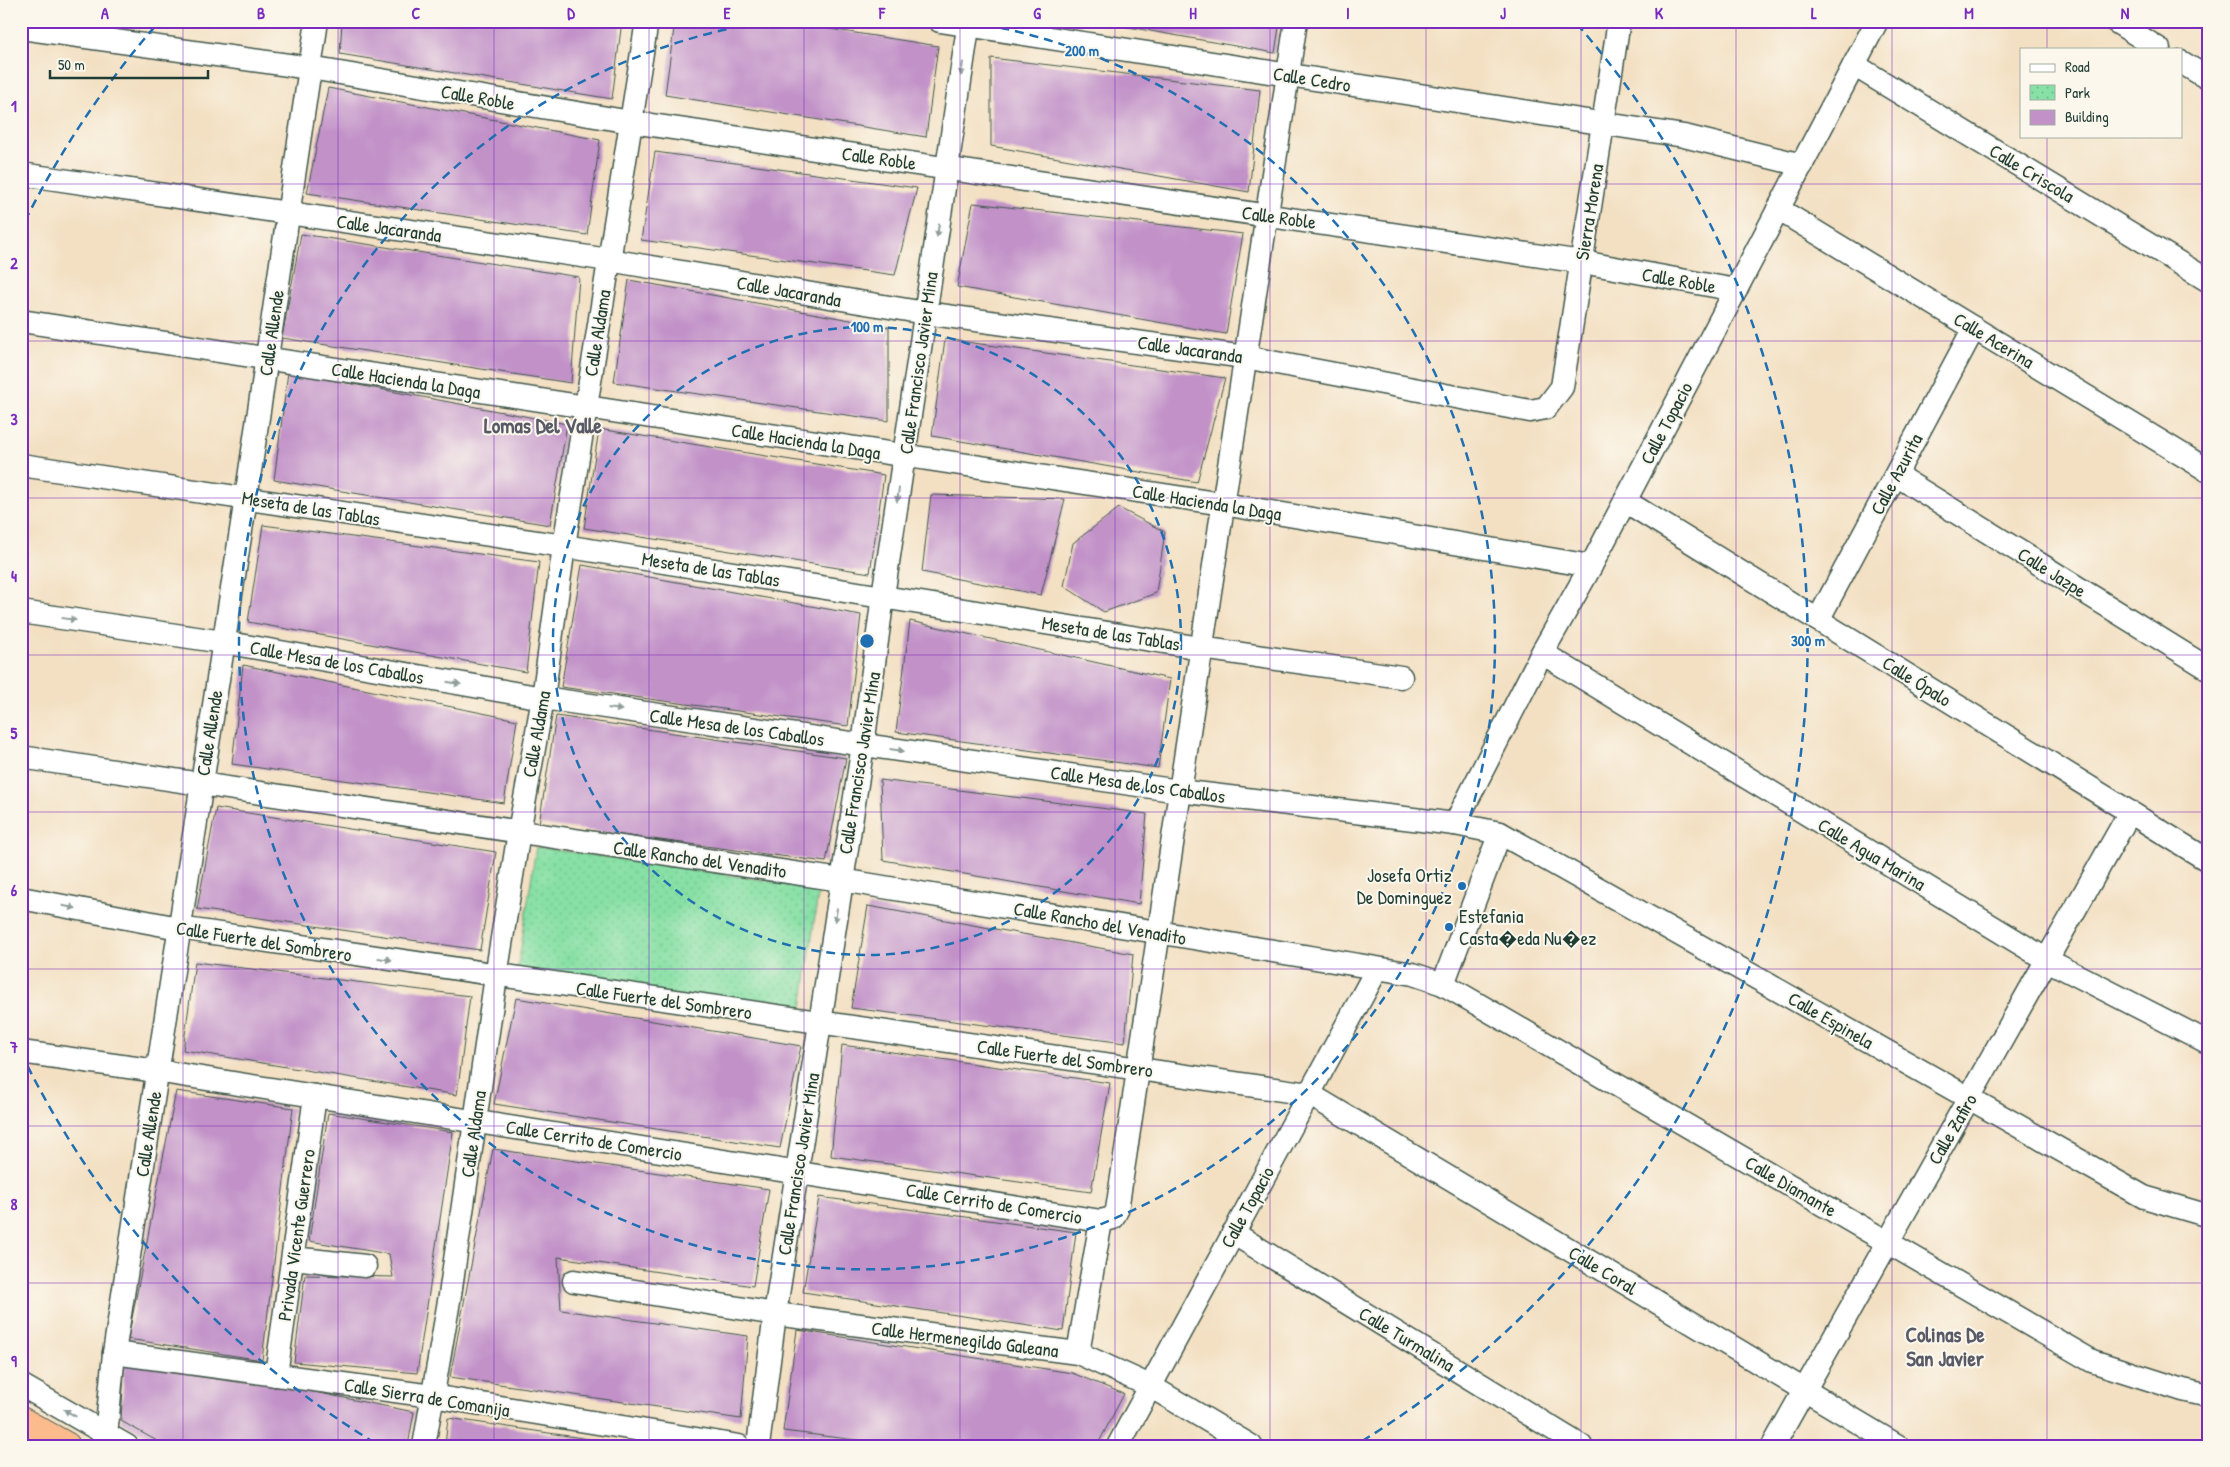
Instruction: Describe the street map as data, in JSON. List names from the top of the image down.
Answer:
{
  "streets": {
    "street": [
      "Calle Cedro",
      "Calle Roble",
      "Calle Criscola",
      "Sierra Morena",
      "Calle Jacaranda",
      "Calle Allende",
      "Calle Aldama",
      "Calle Acerina",
      "Calle Francisco Javier Mina",
      "Calle Hacienda la Daga",
      "Calle Topacio",
      "Calle Azurita",
      "Meseta de las Tablas",
      "Calle Jazpe",
      "Calle Mesa de los Caballos",
      "Calle Ópalo",
      "Calle Agua Marina",
      "Calle Rancho del Venadito",
      "Calle Fuerte del Sombrero",
      "Calle Espinela",
      "Calle Zafiro",
      "Calle Cerrito de Comercio",
      "Calle Diamante",
      "Privada Vicente Guerrero",
      "Calle Coral",
      "Calle Hermenegildo Galeana",
      "Calle Turmalina",
      "Calle Sierra de Comanija"
    ]
  },
  "crossings": [
    ["Calle Cedro", "Sierra Morena"],
    ["Calle Cedro", "Calle Francisco Javier Mina"],
    ["Calle Cedro", "Calle Topacio"],
    ["Calle Roble", "Sierra Morena"],
    ["Calle Roble", "Calle Allende"],
    ["Calle Roble", "Calle Aldama"],
    ["Calle Roble", "Calle Francisco Javier Mina"],
    ["Calle Roble", "Calle Topacio"],
    ["Calle Criscola", "Calle Topacio"],
    ["Sierra Morena", "Calle Jacaranda"],
    ["Calle Jacaranda", "Calle Allende"],
    ["Calle Jacaranda", "Calle Aldama"],
    ["Calle Jacaranda", "Calle Francisco Javier Mina"],
    ["Calle Allende", "Calle Hacienda la Daga"],
    ["Calle Allende", "Meseta de las Tablas"],
    ["Calle Allende", "Calle Mesa de los Caballos"],
    ["Calle Allende", "Calle Rancho del Venadito"],
    ["Calle Allende", "Calle Fuerte del Sombrero"],
    ["Calle Allende", "Calle Cerrito de Comercio"],
    ["Calle Allende", "Calle Sierra de Comanija"],
    ["Calle Aldama", "Calle Hacienda la Daga"],
    ["Calle Aldama", "Meseta de las Tablas"],
    ["Calle Aldama", "Calle Mesa de los Caballos"],
    ["Calle Aldama", "Calle Rancho del Venadito"],
    ["Calle Aldama", "Calle Fuerte del Sombrero"],
    ["Calle Aldama", "Calle Cerrito de Comercio"],
    ["Calle Aldama", "Calle Sierra de Comanija"],
    ["Calle Acerina", "Calle Topacio"],
    ["Calle Acerina", "Calle Azurita"],
    ["Calle Francisco Javier Mina", "Calle Hacienda la Daga"],
    ["Calle Francisco Javier Mina", "Meseta de las Tablas"],
    ["Calle Francisco Javier Mina", "Calle Mesa de los Caballos"],
    ["Calle Francisco Javier Mina", "Calle Rancho del Venadito"],
    ["Calle Francisco Javier Mina", "Calle Fuerte del Sombrero"],
    ["Calle Francisco Javier Mina", "Calle Cerrito de Comercio"],
    ["Calle Francisco Javier Mina", "Calle Hermenegildo Galeana"],
    ["Calle Hacienda la Daga", "Calle Topacio"],
    ["Calle Topacio", "Calle Mesa de los Caballos"],
    ["Calle Topacio", "Calle Ópalo"],
    ["Calle Topacio", "Calle Agua Marina"],
    ["Calle Topacio", "Calle Rancho del Venadito"],
    ["Calle Topacio", "Calle Fuerte del Sombrero"],
    ["Calle Topacio", "Calle Espinela"],
    ["Calle Topacio", "Calle Diamante"],
    ["Calle Topacio", "Calle Coral"],
    ["Calle Topacio", "Calle Hermenegildo Galeana"],
    ["Calle Topacio", "Calle Turmalina"],
    ["Calle Azurita", "Calle Jazpe"],
    ["Calle Azurita", "Calle Ópalo"],
    ["Calle Mesa de los Caballos", "Calle Espinela"],
    ["Calle Ópalo", "Calle Zafiro"],
    ["Calle Agua Marina", "Calle Zafiro"],
    ["Calle Rancho del Venadito", "Calle Diamante"],
    ["Calle Fuerte del Sombrero", "Calle Coral"],
    ["Calle Espinela", "Calle Zafiro"],
    ["Calle Zafiro", "Calle Diamante"],
    ["Calle Zafiro", "Calle Coral"],
    ["Calle Cerrito de Comercio", "Privada Vicente Guerrero"],
    ["Privada Vicente Guerrero", "Calle Sierra de Comanija"]
  ],
  "one_way": ["Calle Francisco Javier Mina", "Calle Mesa de los Caballos", "Calle Fuerte del Sombrero"],
  "districts": ["Lomas Del Valle", "Colinas De San Javier"],
  "places": ["Josefa Ortiz De Dominguez", "Estefania Casta�eda Nu�ez"],
  "legend": ["Road", "Park", "Building"],
  "scale_bar": "50 m",
  "grid": {
    "columns": [
      "A",
      "B",
      "C",
      "D",
      "E",
      "F",
      "G",
      "H",
      "I",
      "J",
      "K",
      "L",
      "M",
      "N"
    ],
    "rows": [
      "1",
      "2",
      "3",
      "4",
      "5",
      "6",
      "7",
      "8",
      "9"
    ]
  },
  "rings": ["200 m", "100 m", "300 m"]
}
